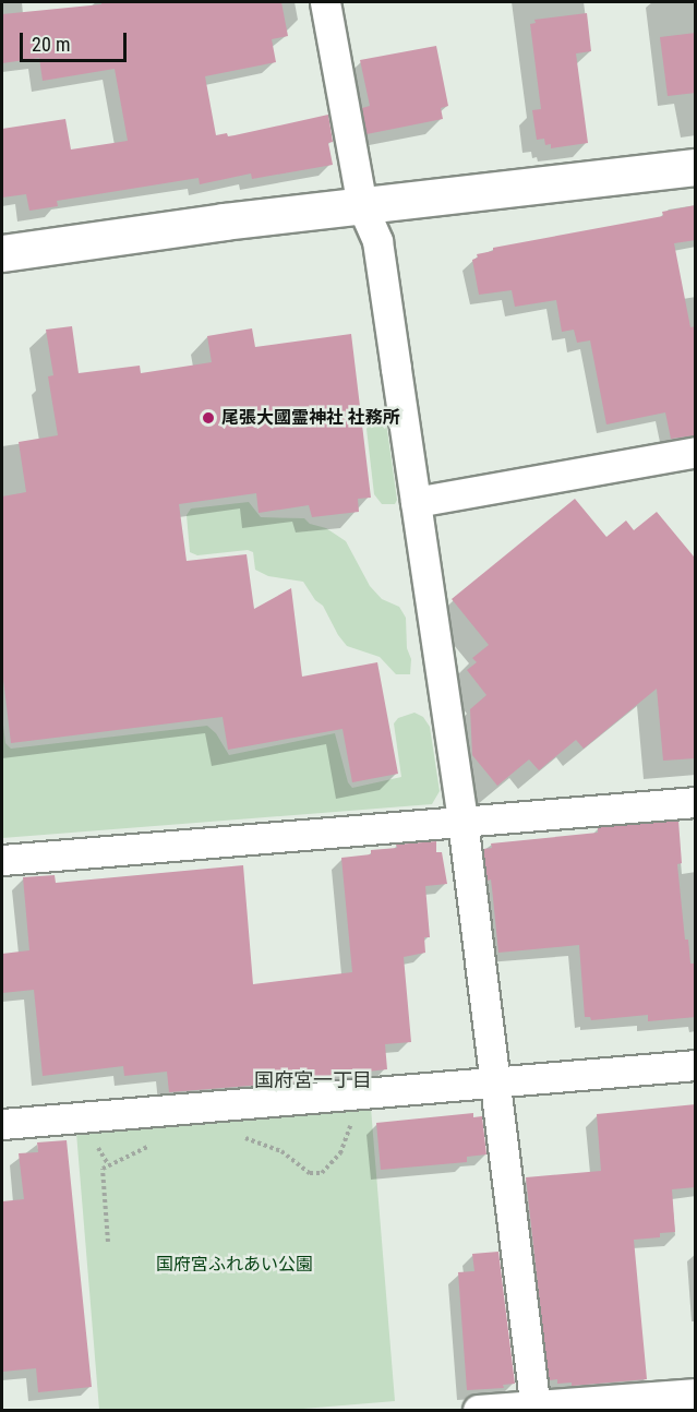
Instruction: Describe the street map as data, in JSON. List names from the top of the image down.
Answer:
{
  "districts": ["国府宮一丁目"],
  "parks": ["国府宮ふれあい公園"],
  "places": ["尾張大國霊神社 社務所"],
  "scale_bar": "20 m"
}
